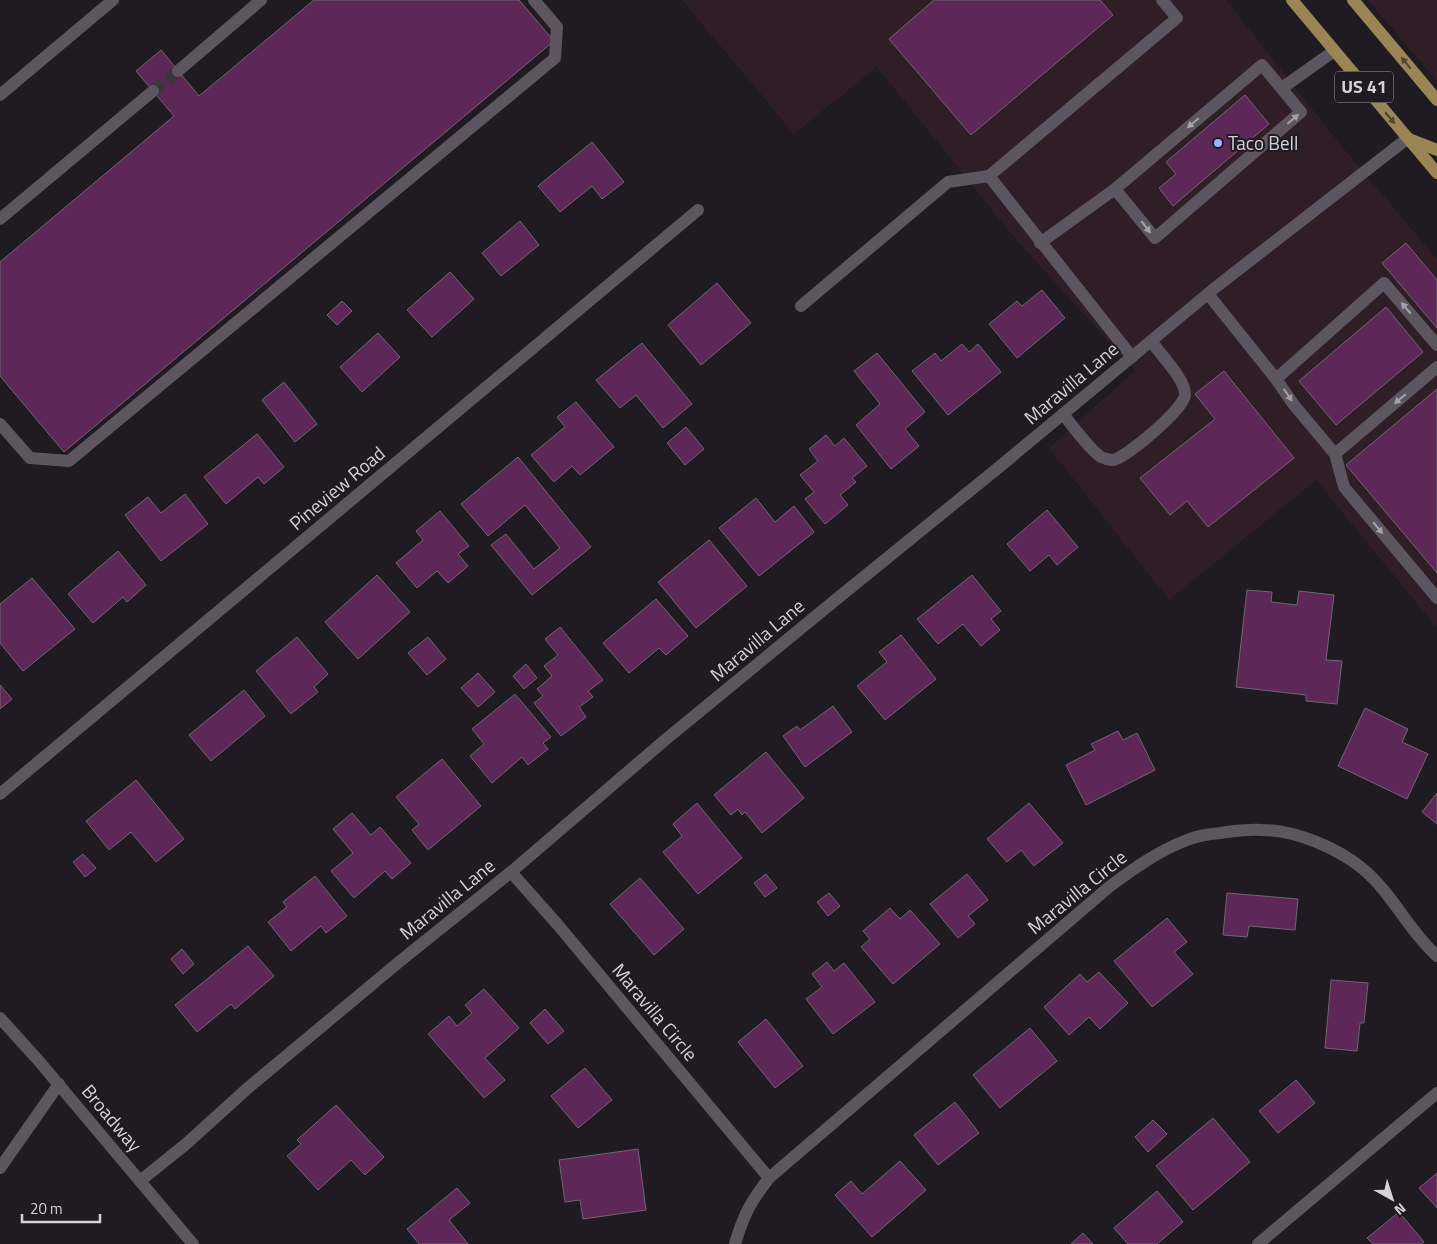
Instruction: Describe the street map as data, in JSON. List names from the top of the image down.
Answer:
{
  "streets": {
    "main road": ["US 41"],
    "street": [
      "Maravilla Lane",
      "Pineview Road",
      "Maravilla Circle",
      "Broadway"
    ]
  },
  "crossings": [
    ["US 41", "Maravilla Lane"],
    ["Maravilla Lane", "Maravilla Circle"],
    ["Maravilla Lane", "Broadway"]
  ],
  "places": ["Taco Bell"],
  "scale_bar": "20 m",
  "north": "bottom right"
}
